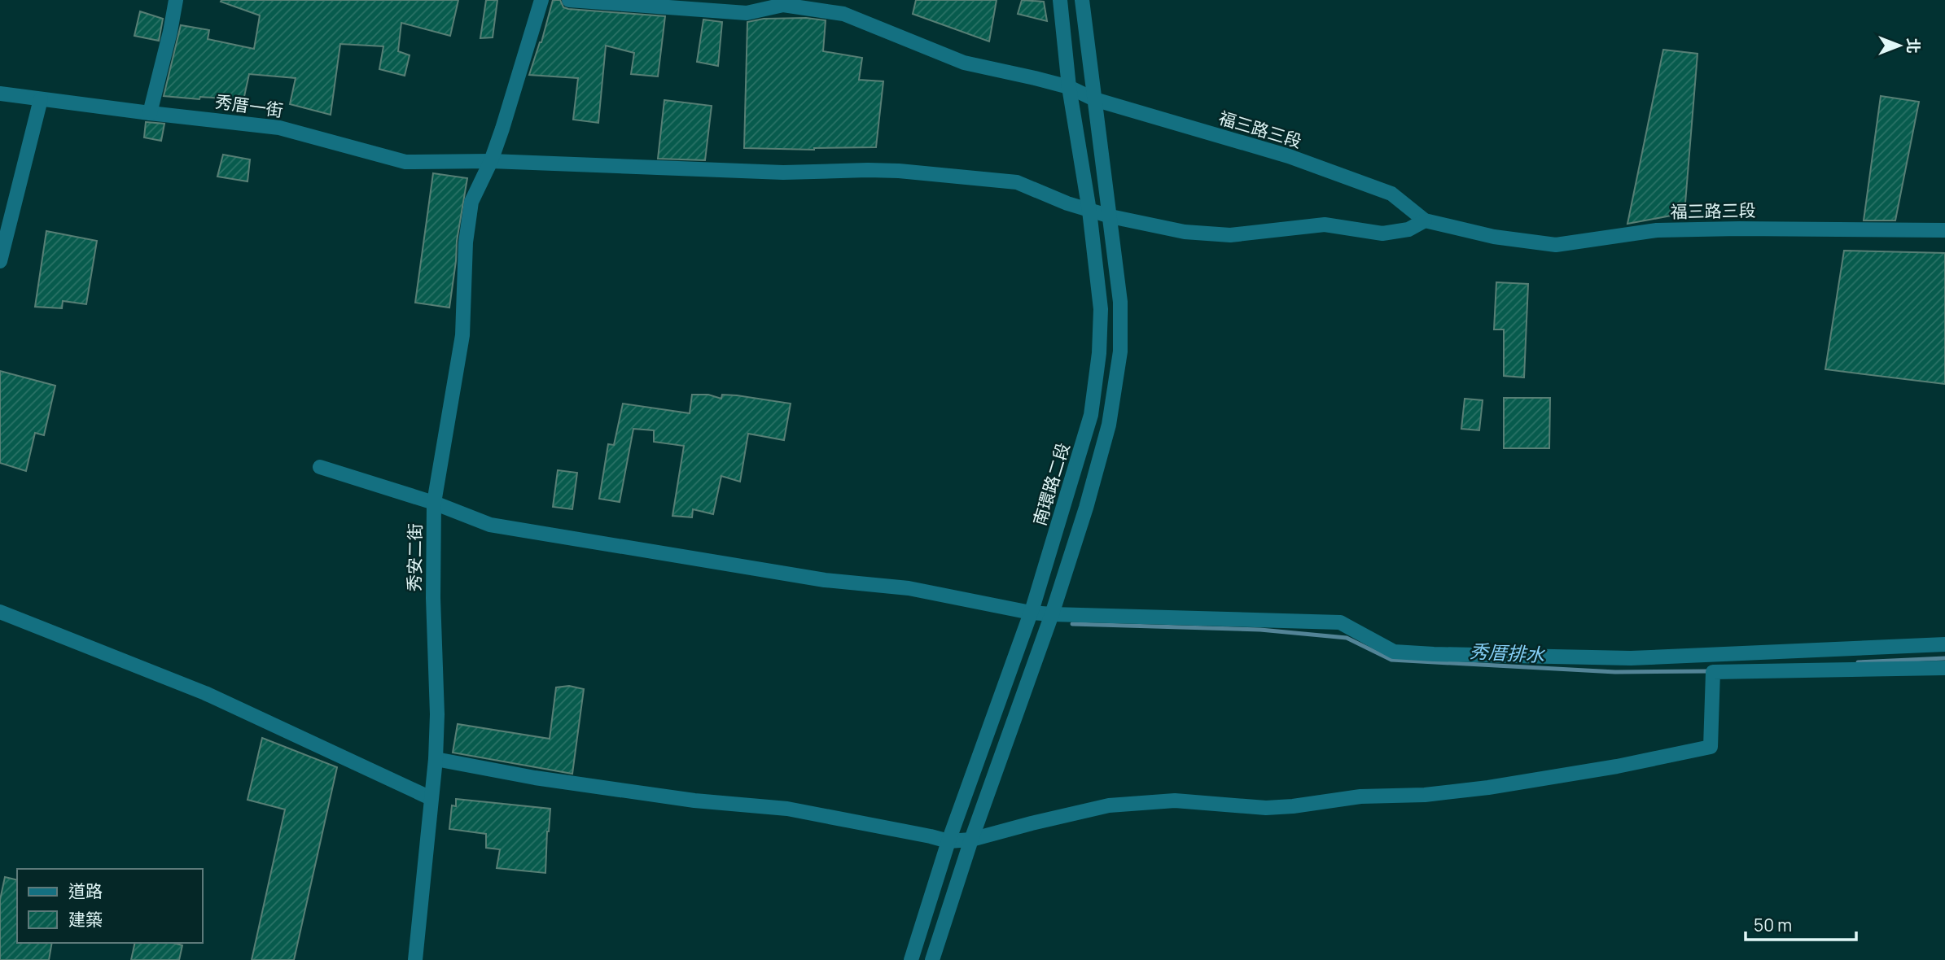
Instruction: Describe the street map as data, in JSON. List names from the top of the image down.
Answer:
{
  "streets": {
    "street": [
      "秀厝一街",
      "福三路三段",
      "南環路二段",
      "秀安二街"
    ]
  },
  "crossings": [
    ["秀厝一街", "福三路三段"],
    ["秀厝一街", "南環路二段"],
    ["秀厝一街", "秀安二街"],
    ["福三路三段", "南環路二段"]
  ],
  "water": ["秀厝排水"],
  "legend": ["道路", "建築"],
  "scale_bar": "50 m",
  "north": "right"
}
